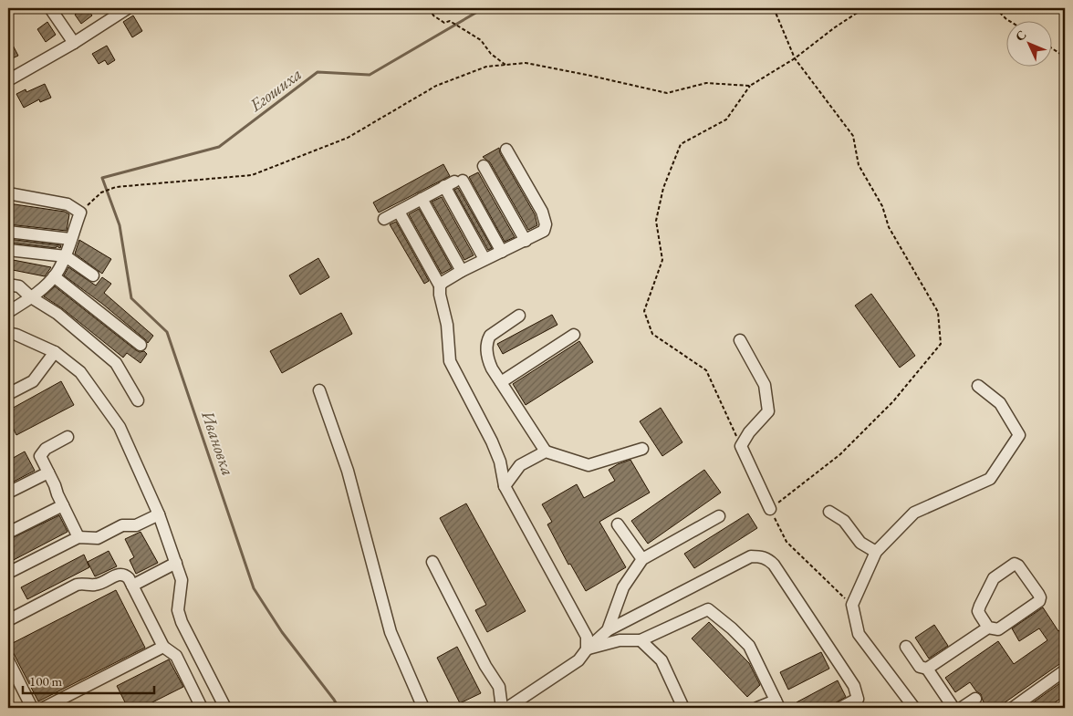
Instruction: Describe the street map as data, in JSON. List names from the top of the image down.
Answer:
{
  "water": ["Егошиха", "Ивановка"],
  "scale_bar": "100 m",
  "north": "top left"
}
